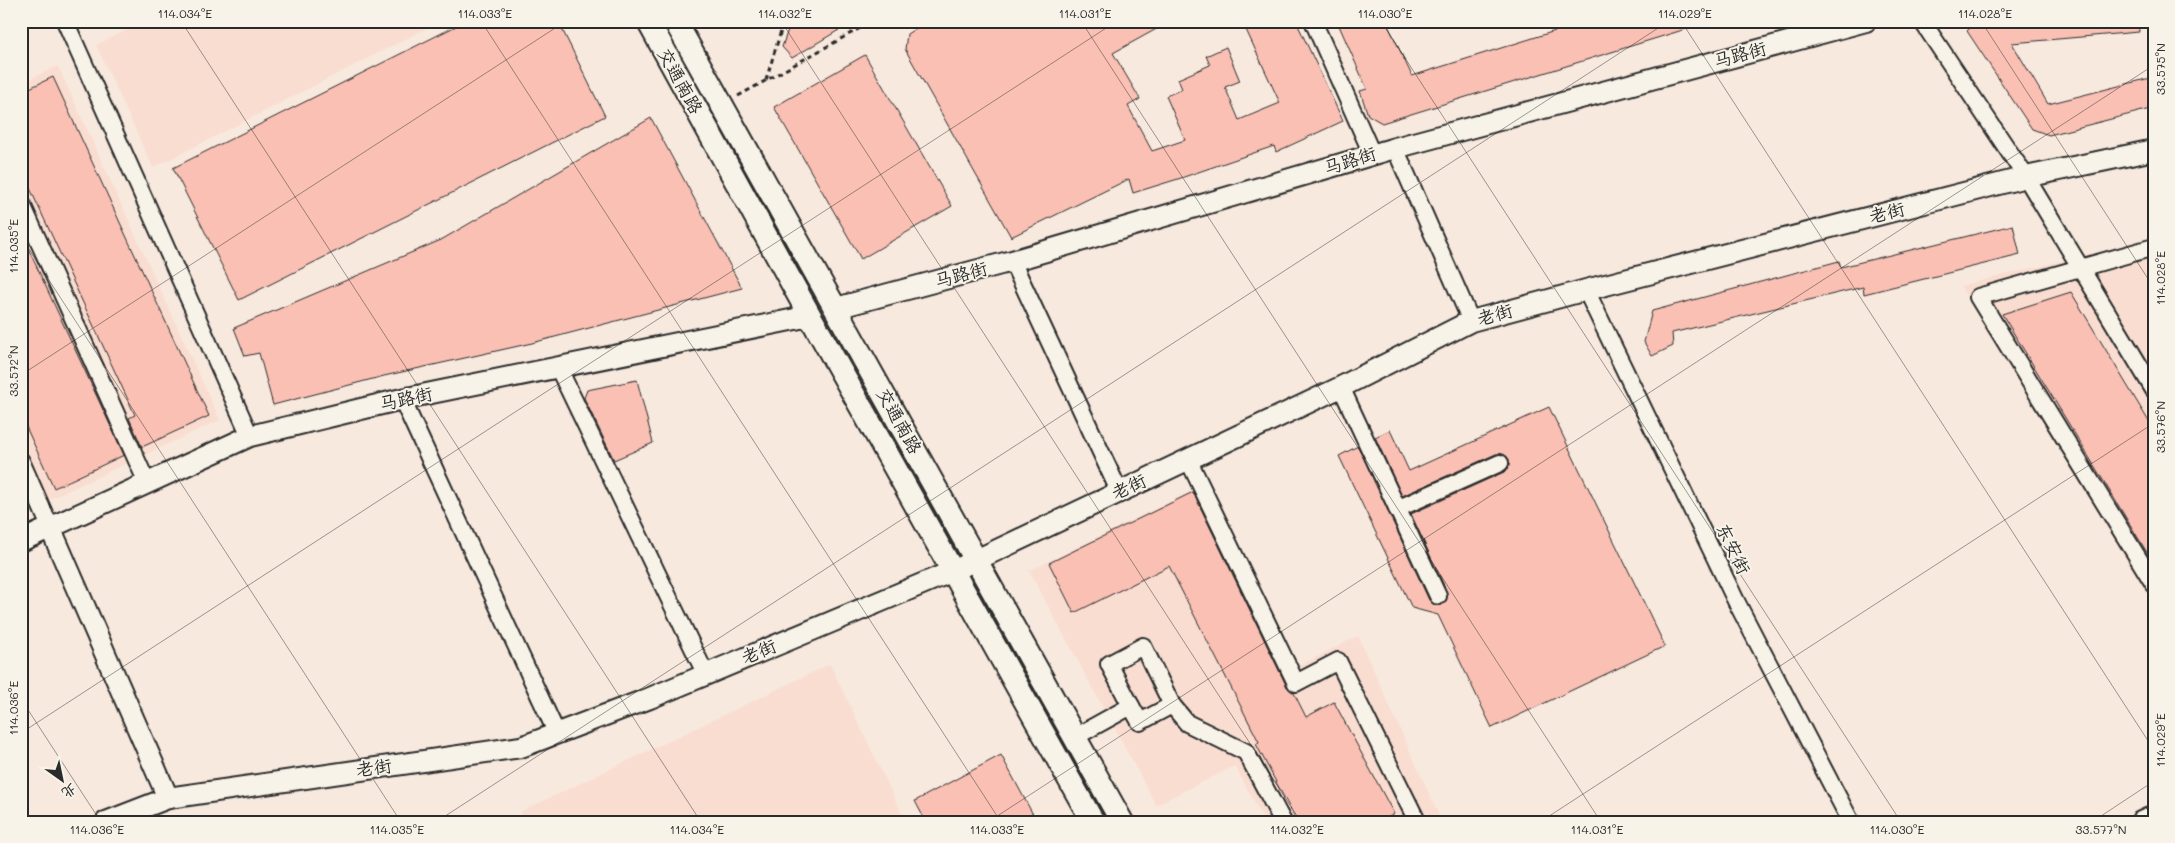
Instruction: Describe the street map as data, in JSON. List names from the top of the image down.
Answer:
{
  "streets": {
    "main road": ["交通南路"],
    "street": ["马路街", "老街", "东安街"]
  },
  "crossings": [
    ["马路街", "交通南路"],
    ["交通南路", "老街"],
    ["老街", "东安街"]
  ],
  "north": "bottom right",
  "coordinates": [
    "114.034°E",
    "114.033°E",
    "114.032°E",
    "114.031°E",
    "114.030°E",
    "114.029°E",
    "114.028°E",
    "33.575°N",
    "114.035°E",
    "33.572°N",
    "33.576°N",
    "114.036°E",
    "33.577°N"
  ]
}
